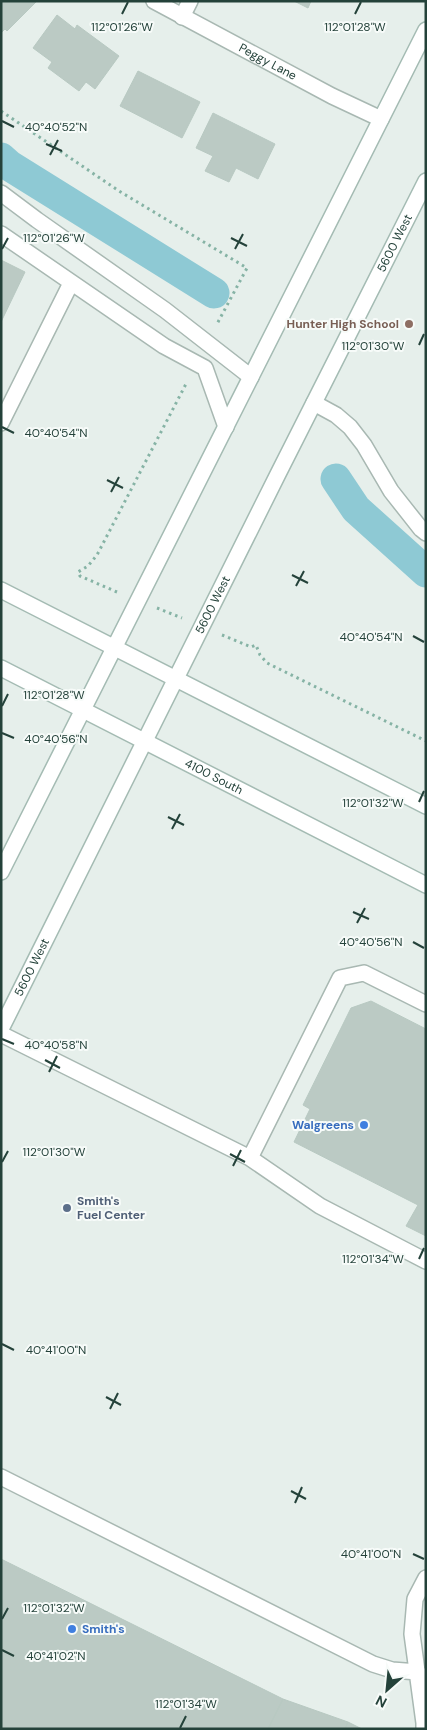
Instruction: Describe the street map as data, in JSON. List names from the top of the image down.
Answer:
{
  "streets": {
    "main road": ["Peggy Lane", "5600 West", "4100 South"]
  },
  "crossings": [
    ["5600 West", "4100 South"]
  ],
  "places": [
    "Hunter High School",
    "Walgreens",
    "Smith's Fuel Center",
    "Smith's"
  ],
  "north": "bottom left",
  "coordinates": [
    "112°01'26\"W",
    "112°01'28\"W",
    "40°40'52\"N",
    "112°01'30\"W",
    "40°40'54\"N",
    "40°40'56\"N",
    "112°01'32\"W",
    "40°40'58\"N",
    "112°01'34\"W",
    "40°41'00\"N",
    "40°41'02\"N"
  ]
}
